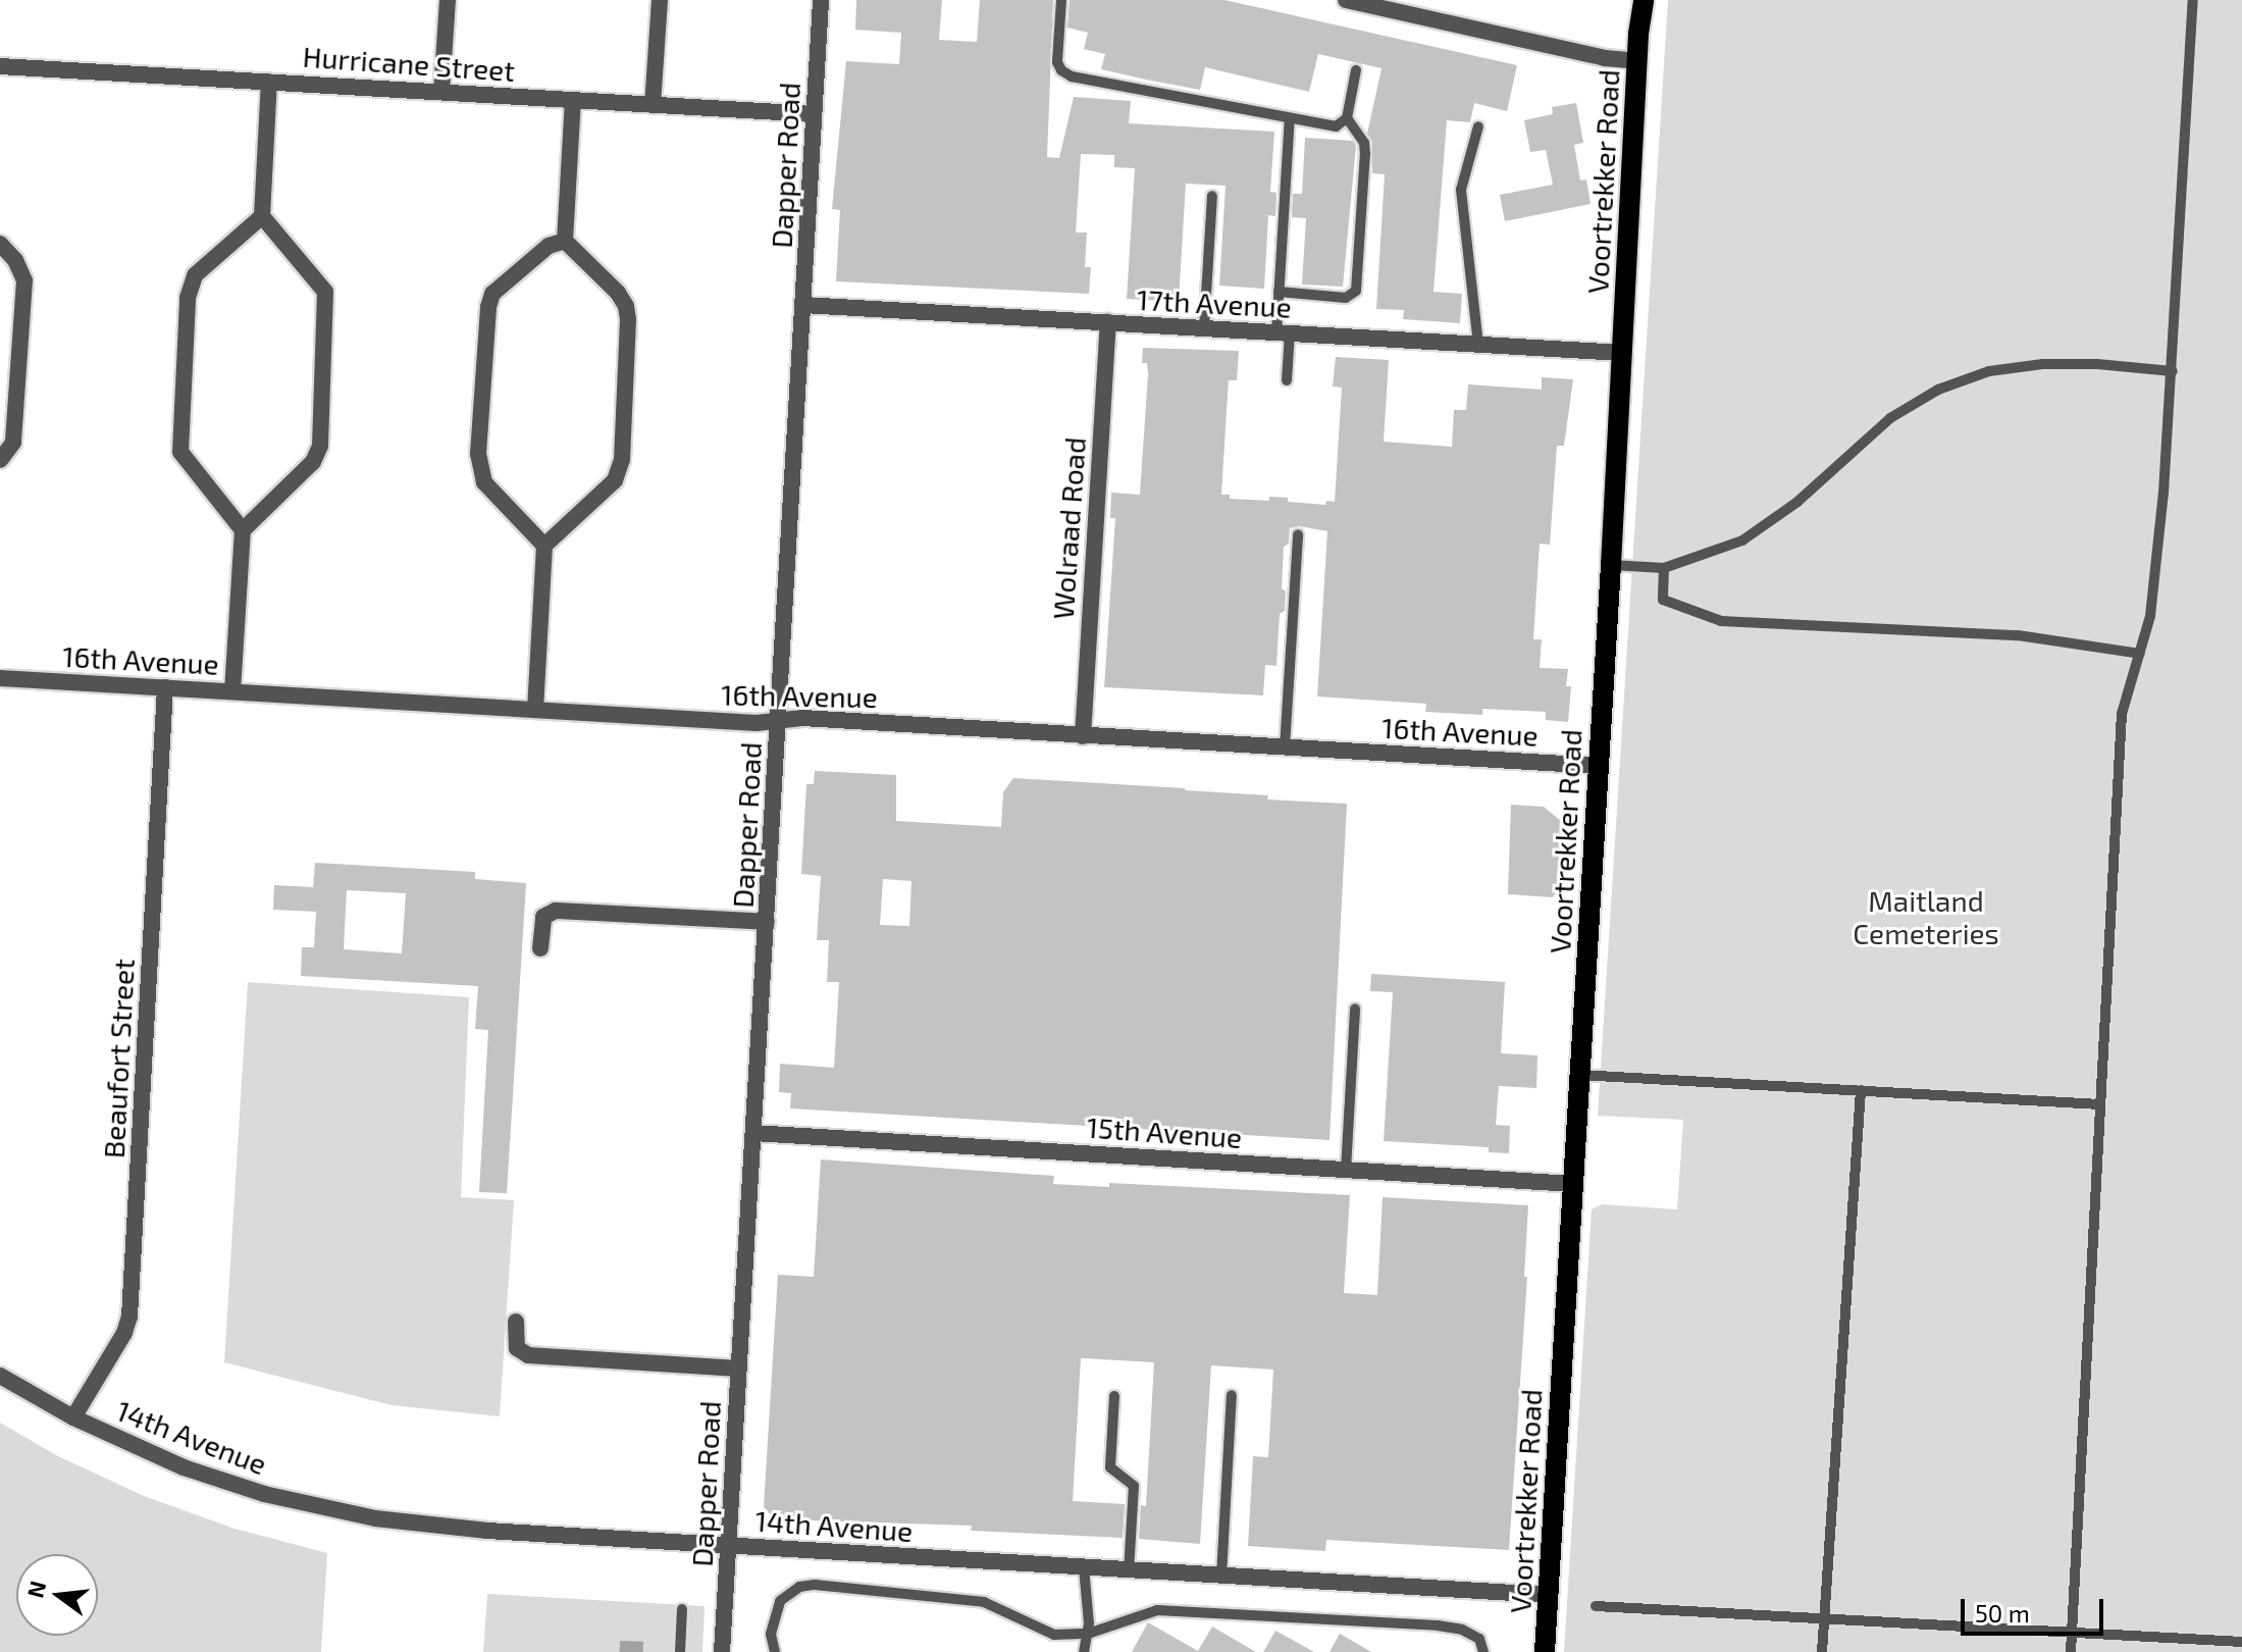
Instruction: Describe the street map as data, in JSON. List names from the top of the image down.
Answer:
{
  "streets": {
    "main road": ["Voortrekker Road"],
    "street": [
      "Hurricane Street",
      "Dapper Road",
      "17th Avenue",
      "Wolraad Road",
      "16th Avenue",
      "Beaufort Street",
      "15th Avenue",
      "14th Avenue"
    ]
  },
  "crossings": [
    ["Hurricane Street", "Dapper Road"],
    ["Dapper Road", "17th Avenue"],
    ["Dapper Road", "16th Avenue"],
    ["Dapper Road", "15th Avenue"],
    ["Dapper Road", "14th Avenue"],
    ["Voortrekker Road", "17th Avenue"],
    ["Voortrekker Road", "16th Avenue"],
    ["Voortrekker Road", "15th Avenue"],
    ["Voortrekker Road", "14th Avenue"],
    ["17th Avenue", "Wolraad Road"],
    ["Wolraad Road", "16th Avenue"],
    ["16th Avenue", "Beaufort Street"],
    ["Beaufort Street", "14th Avenue"]
  ],
  "parks": ["Maitland Cemeteries"],
  "scale_bar": "50 m",
  "north": "left"
}
